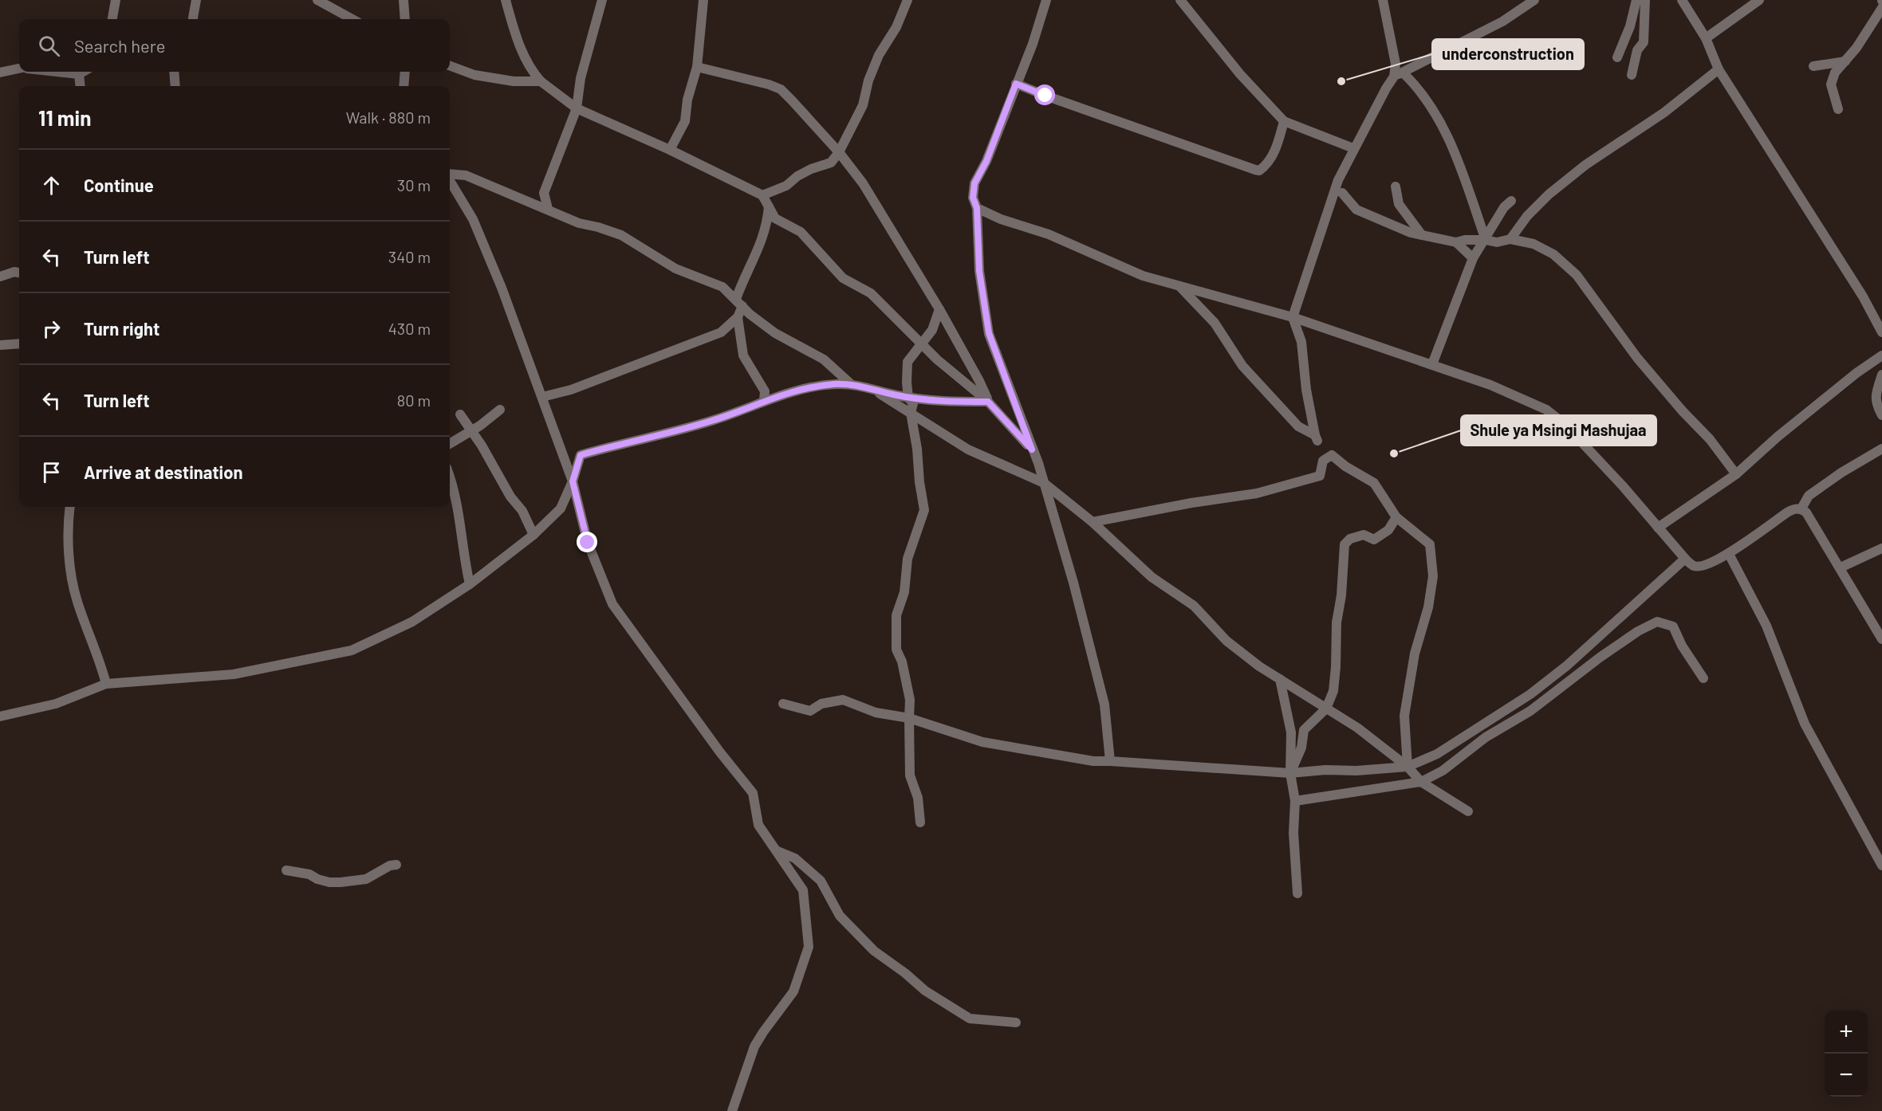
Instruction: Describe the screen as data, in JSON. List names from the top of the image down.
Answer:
{
  "places": ["underconstruction", "Shule ya Msingi Mashujaa"],
  "page": {
    "search": "Search here",
    "heading": ["11 min", "Walk · 880 m"],
    "list": [
      ["Continue", "30 m"],
      ["Turn left", "340 m"],
      ["Turn right", "430 m"],
      ["Turn left", "80 m"],
      "Arrive at destination"
    ],
    "map_buttons": ["+", "−"]
  }
}
